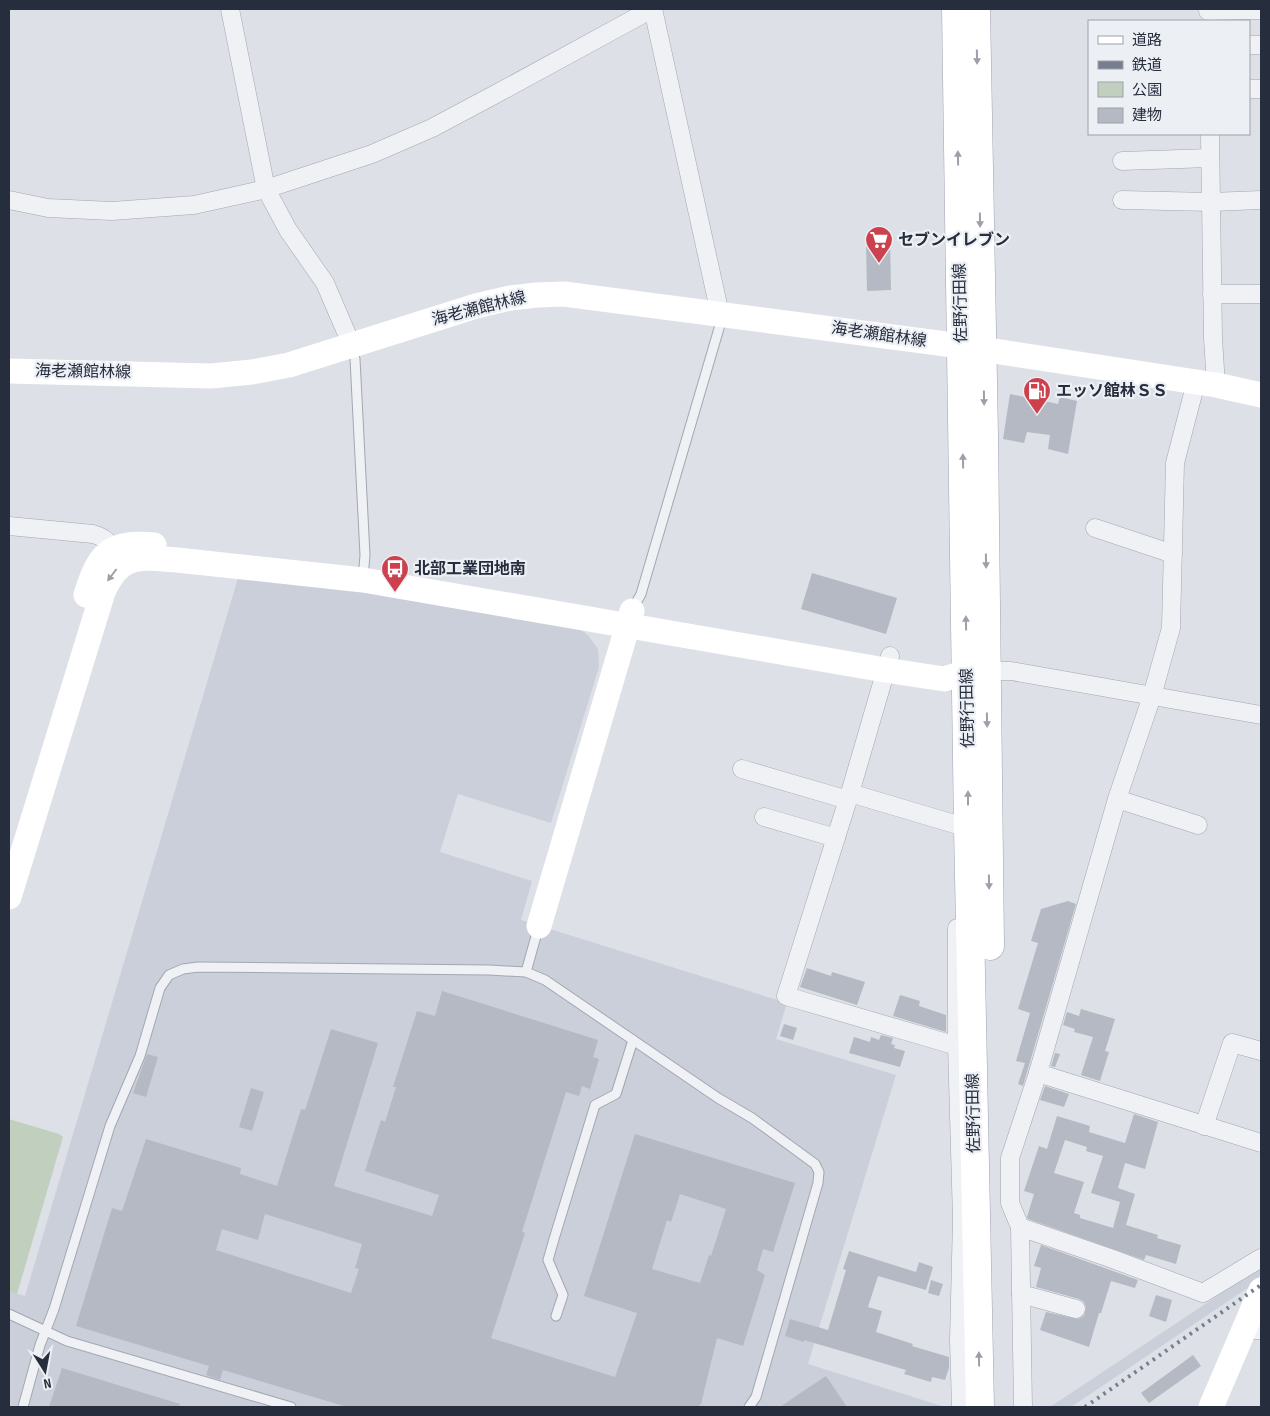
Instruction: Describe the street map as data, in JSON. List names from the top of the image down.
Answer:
{
  "streets": {
    "main road": ["佐野行田線"],
    "street": ["海老瀬館林線"]
  },
  "crossings": [
    ["佐野行田線", "海老瀬館林線"]
  ],
  "places": {
    "supermarket": ["セブンイレブン"],
    "fuel station": ["エッソ館林ＳＳ"],
    "bus stop": ["北部工業団地南"]
  },
  "legend": [
    "道路",
    "鉄道",
    "公園",
    "建物"
  ],
  "north": "bottom"
}
